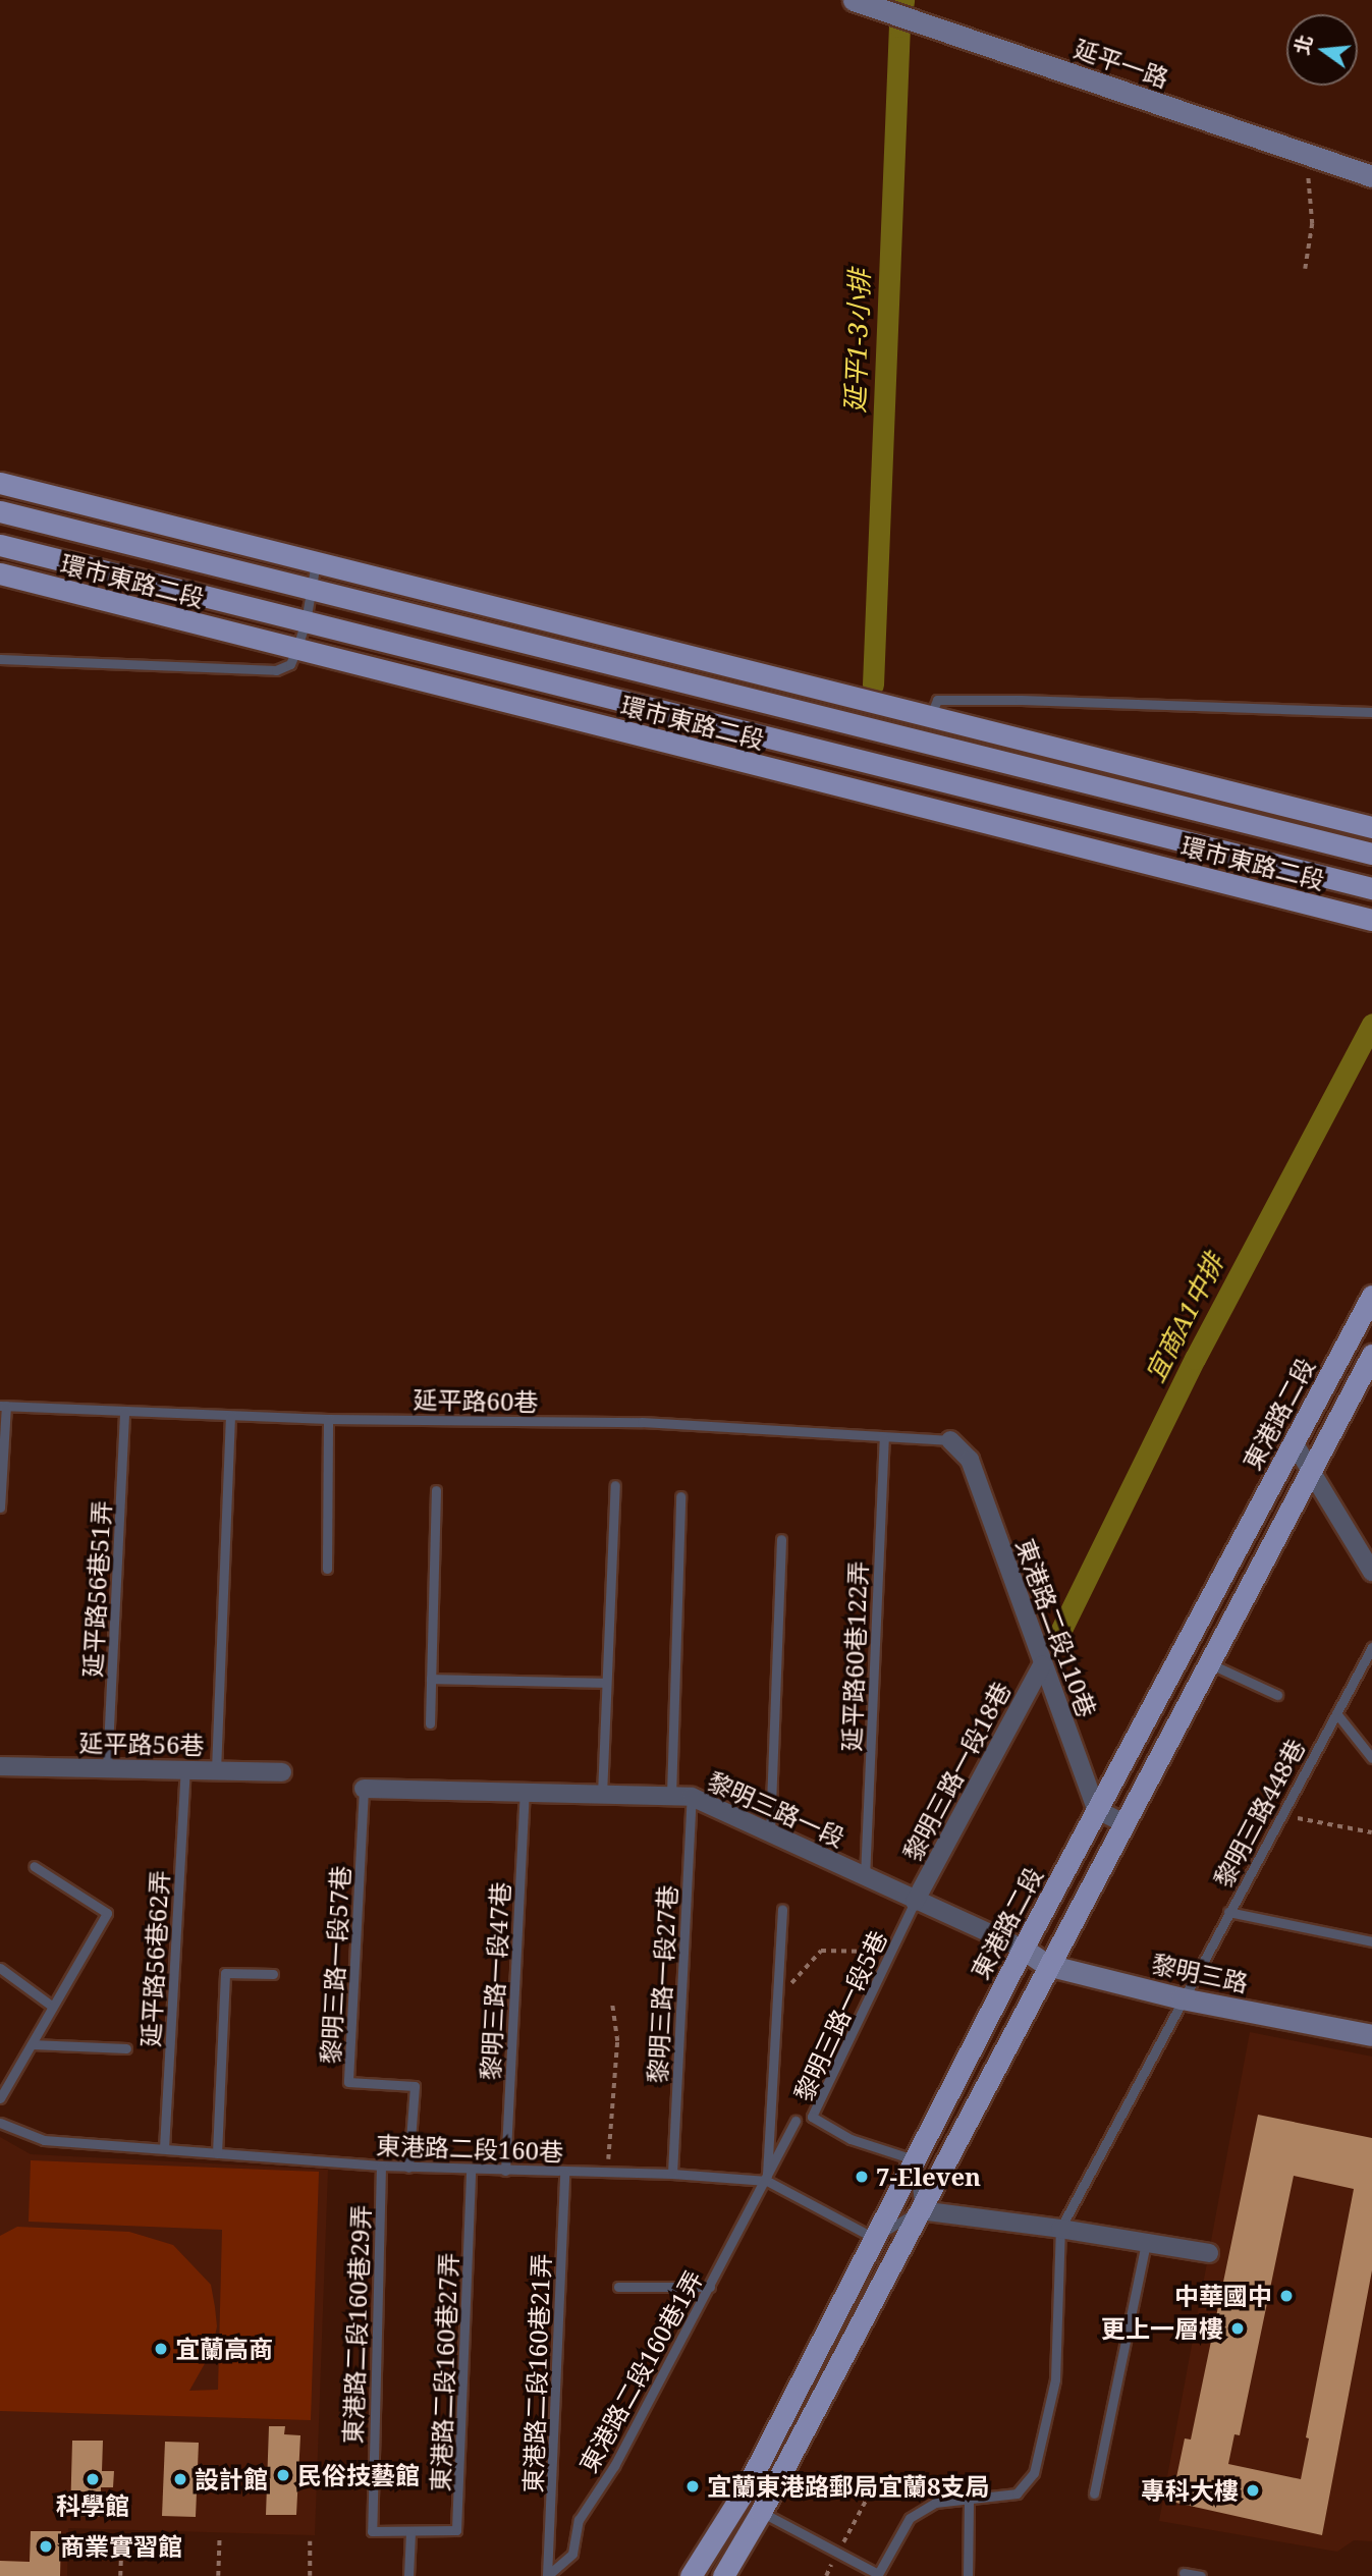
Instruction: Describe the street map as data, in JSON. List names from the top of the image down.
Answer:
{
  "streets": {
    "main road": ["環市東路二段", "東港路二段"],
    "street": [
      "延平一路",
      "東港路二段110巷",
      "延平路56巷",
      "黎明三路一段18巷",
      "黎明三路一段",
      "黎明三路"
    ],
    "lane": [
      "延平路60巷",
      "延平路56巷51弄",
      "延平路60巷122弄",
      "黎明三路448巷",
      "延平路56巷62弄",
      "黎明三路一段57巷",
      "黎明三路一段47巷",
      "黎明三路一段27巷",
      "黎明三路一段5巷",
      "東港路二段160巷",
      "東港路二段160巷29弄",
      "東港路二段160巷1弄",
      "東港路二段160巷27弄",
      "東港路二段160巷21弄"
    ]
  },
  "crossings": [
    ["延平路60巷", "延平路56巷51弄"],
    ["延平路60巷", "東港路二段110巷"],
    ["延平路60巷", "延平路60巷122弄"],
    ["東港路二段", "東港路二段110巷"],
    ["東港路二段", "黎明三路一段"],
    ["東港路二段", "黎明三路"],
    ["東港路二段", "黎明三路一段5巷"],
    ["東港路二段", "東港路二段160巷"],
    ["延平路56巷51弄", "延平路56巷"],
    ["東港路二段110巷", "黎明三路一段18巷"],
    ["延平路60巷122弄", "黎明三路一段"],
    ["延平路56巷", "延平路56巷62弄"],
    ["黎明三路一段18巷", "黎明三路一段"],
    ["黎明三路一段18巷", "黎明三路一段5巷"],
    ["黎明三路一段", "黎明三路一段57巷"],
    ["黎明三路一段", "黎明三路"],
    ["黎明三路一段", "黎明三路一段47巷"],
    ["黎明三路一段", "黎明三路一段27巷"],
    ["黎明三路一段", "黎明三路一段5巷"],
    ["黎明三路448巷", "黎明三路"],
    ["延平路56巷62弄", "東港路二段160巷"],
    ["黎明三路一段57巷", "東港路二段160巷"],
    ["黎明三路一段47巷", "東港路二段160巷"],
    ["黎明三路一段27巷", "東港路二段160巷"],
    ["東港路二段160巷", "東港路二段160巷29弄"],
    ["東港路二段160巷", "東港路二段160巷1弄"],
    ["東港路二段160巷", "東港路二段160巷27弄"],
    ["東港路二段160巷", "東港路二段160巷21弄"],
    ["東港路二段160巷29弄", "東港路二段160巷27弄"],
    ["東港路二段160巷1弄", "東港路二段160巷21弄"]
  ],
  "water": ["延平1-3小排", "宜商A1中排"],
  "places": [
    "7-Eleven",
    "中華國中",
    "更上一層樓",
    "宜蘭高商",
    "民俗技藝館",
    "科學館",
    "設計館",
    "宜蘭東港路郵局宜蘭8支局",
    "專科大樓",
    "商業實習館"
  ],
  "north": "left"
}
